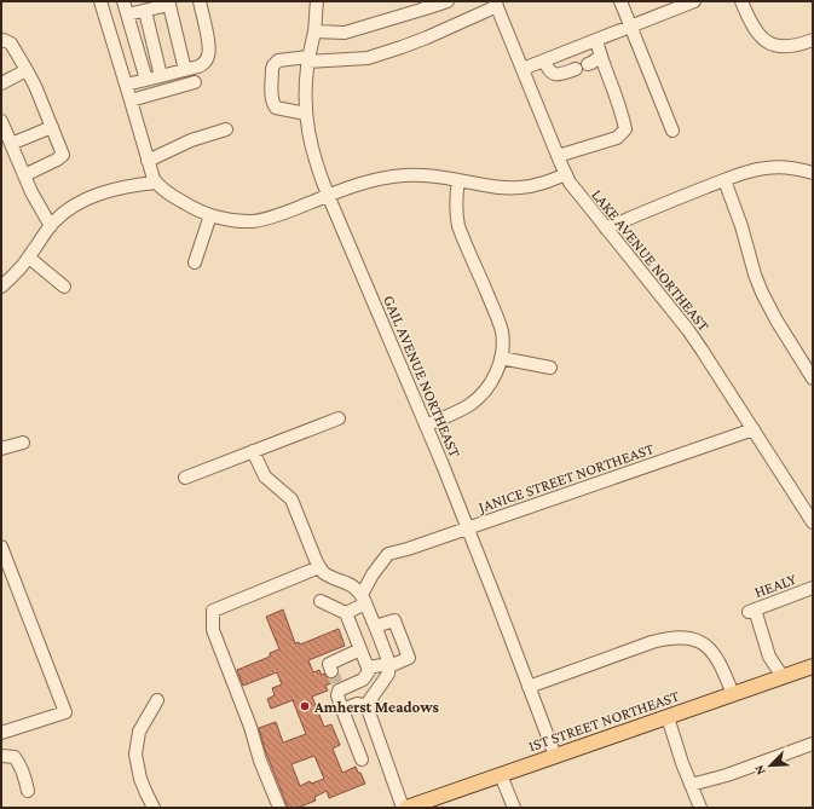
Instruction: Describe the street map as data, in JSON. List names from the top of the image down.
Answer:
{
  "streets": {
    "main road": ["1ST STREET NORTHEAST"],
    "street": [
      "LAKE AVENUE NORTHEAST",
      "GAIL AVENUE NORTHEAST",
      "JANICE STREET NORTHEAST",
      "HEALY"
    ]
  },
  "crossings": [
    ["LAKE AVENUE NORTHEAST", "JANICE STREET NORTHEAST"],
    ["GAIL AVENUE NORTHEAST", "JANICE STREET NORTHEAST"],
    ["GAIL AVENUE NORTHEAST", "1ST STREET NORTHEAST"],
    ["HEALY", "1ST STREET NORTHEAST"]
  ],
  "places": ["Amherst Meadows"],
  "north": "bottom left"
}
